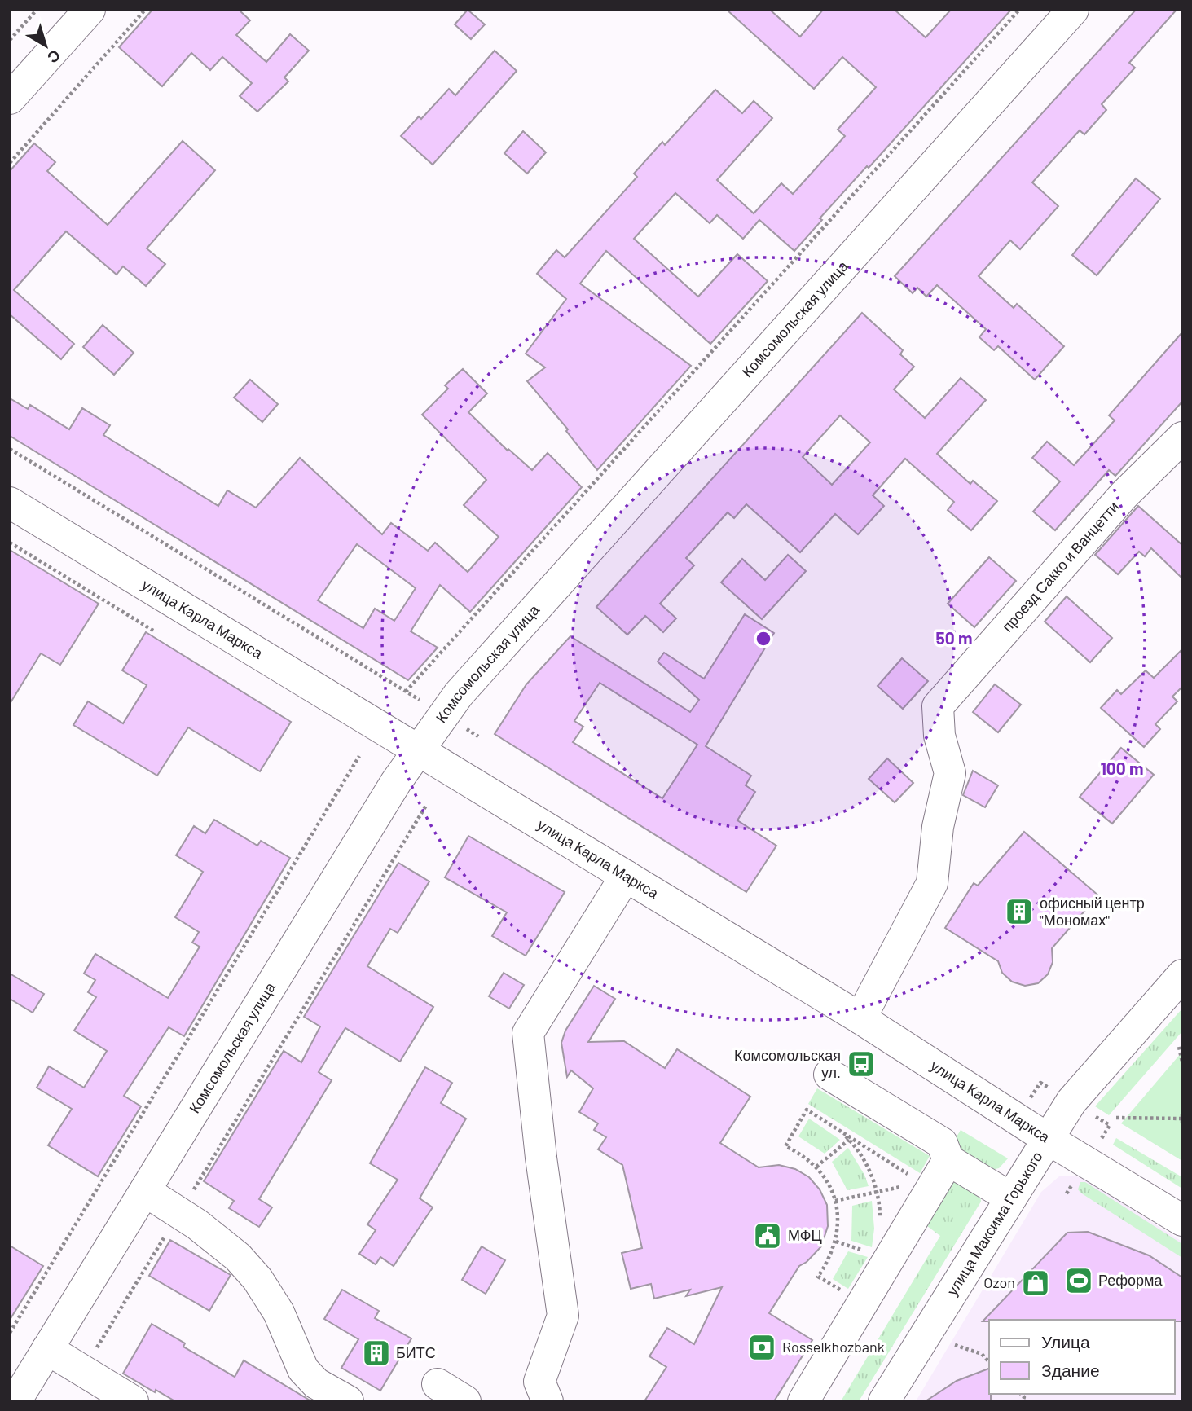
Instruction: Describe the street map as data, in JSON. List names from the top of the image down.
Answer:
{
  "streets": {
    "street": [
      "Комсомольская улица",
      "проезд Сакко и Ванцетти",
      "улица Карла Маркса",
      "улица Максима Горького"
    ]
  },
  "crossings": [
    ["Комсомольская улица", "улица Карла Маркса"],
    ["проезд Сакко и Ванцетти", "улица Карла Маркса"],
    ["улица Карла Маркса", "улица Максима Горького"]
  ],
  "places": {
    "building": ["офисный центр \"Мономах\"", "БИТС"],
    "bus stop": ["Комсомольская ул."],
    "public building": ["МФЦ"],
    "sports": ["Реформа"],
    "shop": ["Ozon"],
    "bank": ["Rosselkhozbank"]
  },
  "legend": ["Улица", "Здание"],
  "north": "bottom right",
  "rings": ["50 m", "100 m"]
}
